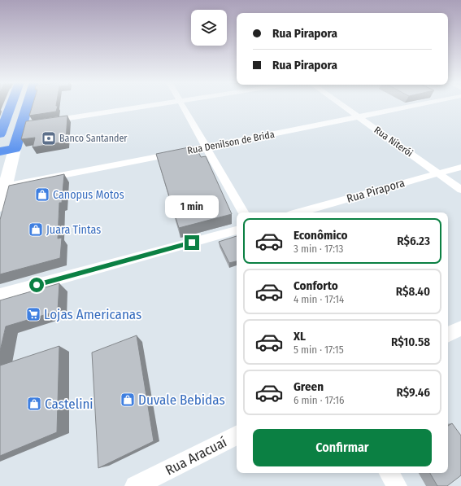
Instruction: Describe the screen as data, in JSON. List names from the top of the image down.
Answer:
{
  "streets": {
    "street": [
      "Rua Niterói",
      "Rua Denilson de Brida",
      "Rua Pirapora",
      "Rua Aracuaí"
    ]
  },
  "crossings": [
    ["Rua Niterói", "Rua Denilson de Brida"],
    ["Rua Niterói", "Rua Pirapora"]
  ],
  "places": {
    "bank": ["Banco Santander"],
    "shop": [
      "Canopus Motos",
      "Juara Tintas",
      "Duvale Bebidas",
      "Castelini"
    ],
    "supermarket": ["Lojas Americanas"]
  },
  "page": {
    "banner": ["Rua Pirapora", "Rua Pirapora"],
    "bubble": "1 min",
    "list": [
      {
        "name": "Econômico",
        "note": "3 min · 17:13",
        "value": "R$6.23"
      },
      {
        "name": "Conforto",
        "note": "4 min · 17:14",
        "value": "R$8.40"
      },
      {
        "name": "XL",
        "note": "5 min · 17:15",
        "value": "R$10.58"
      },
      {
        "name": "Green",
        "note": "6 min · 17:16",
        "value": "R$9.46"
      }
    ],
    "buttons": "Confirmar"
  }
}
